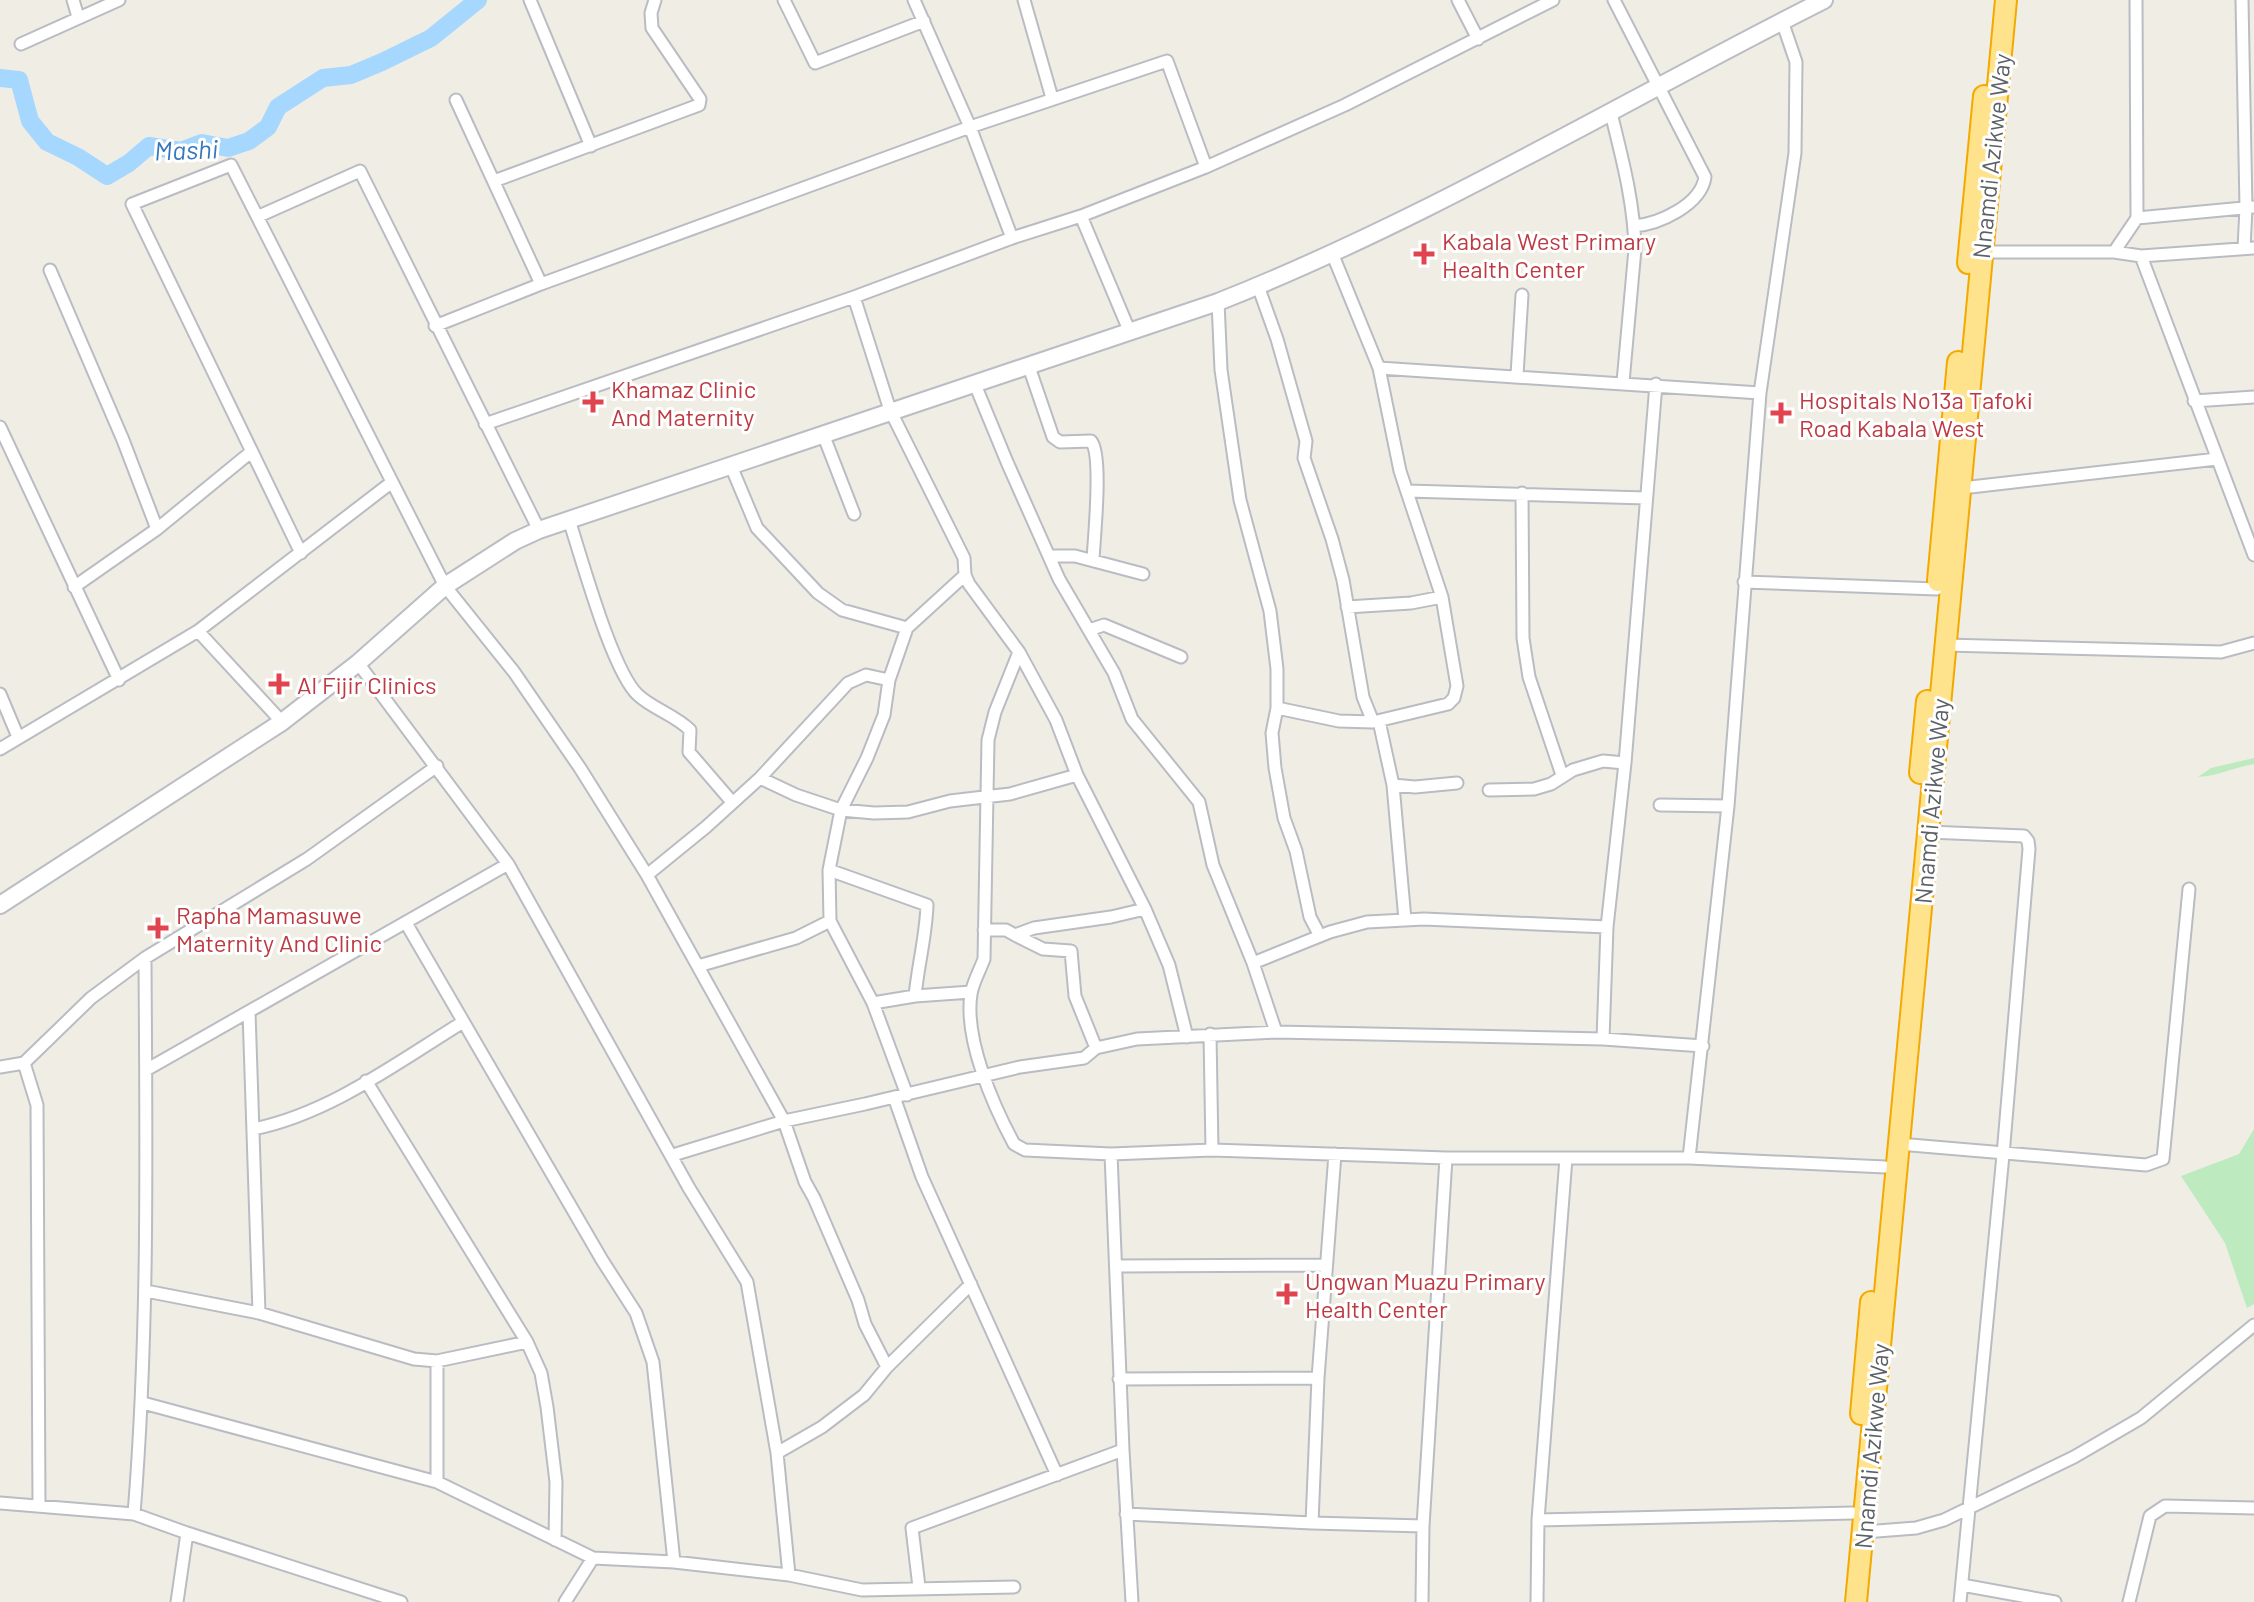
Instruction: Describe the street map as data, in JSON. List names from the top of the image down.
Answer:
{
  "streets": {
    "highway": ["Nnamdi Azikwe Way"]
  },
  "water": ["Mashi"],
  "places": {
    "health": [
      "Kabala West Primary Health Center",
      "Khamaz Clinic And Maternity",
      "Hospitals No13a Tafoki Road Kabala West",
      "Al Fijir Clinics",
      "Rapha Mamasuwe Maternity And Clinic",
      "Ungwan Muazu Primary Health Center"
    ]
  }
}
